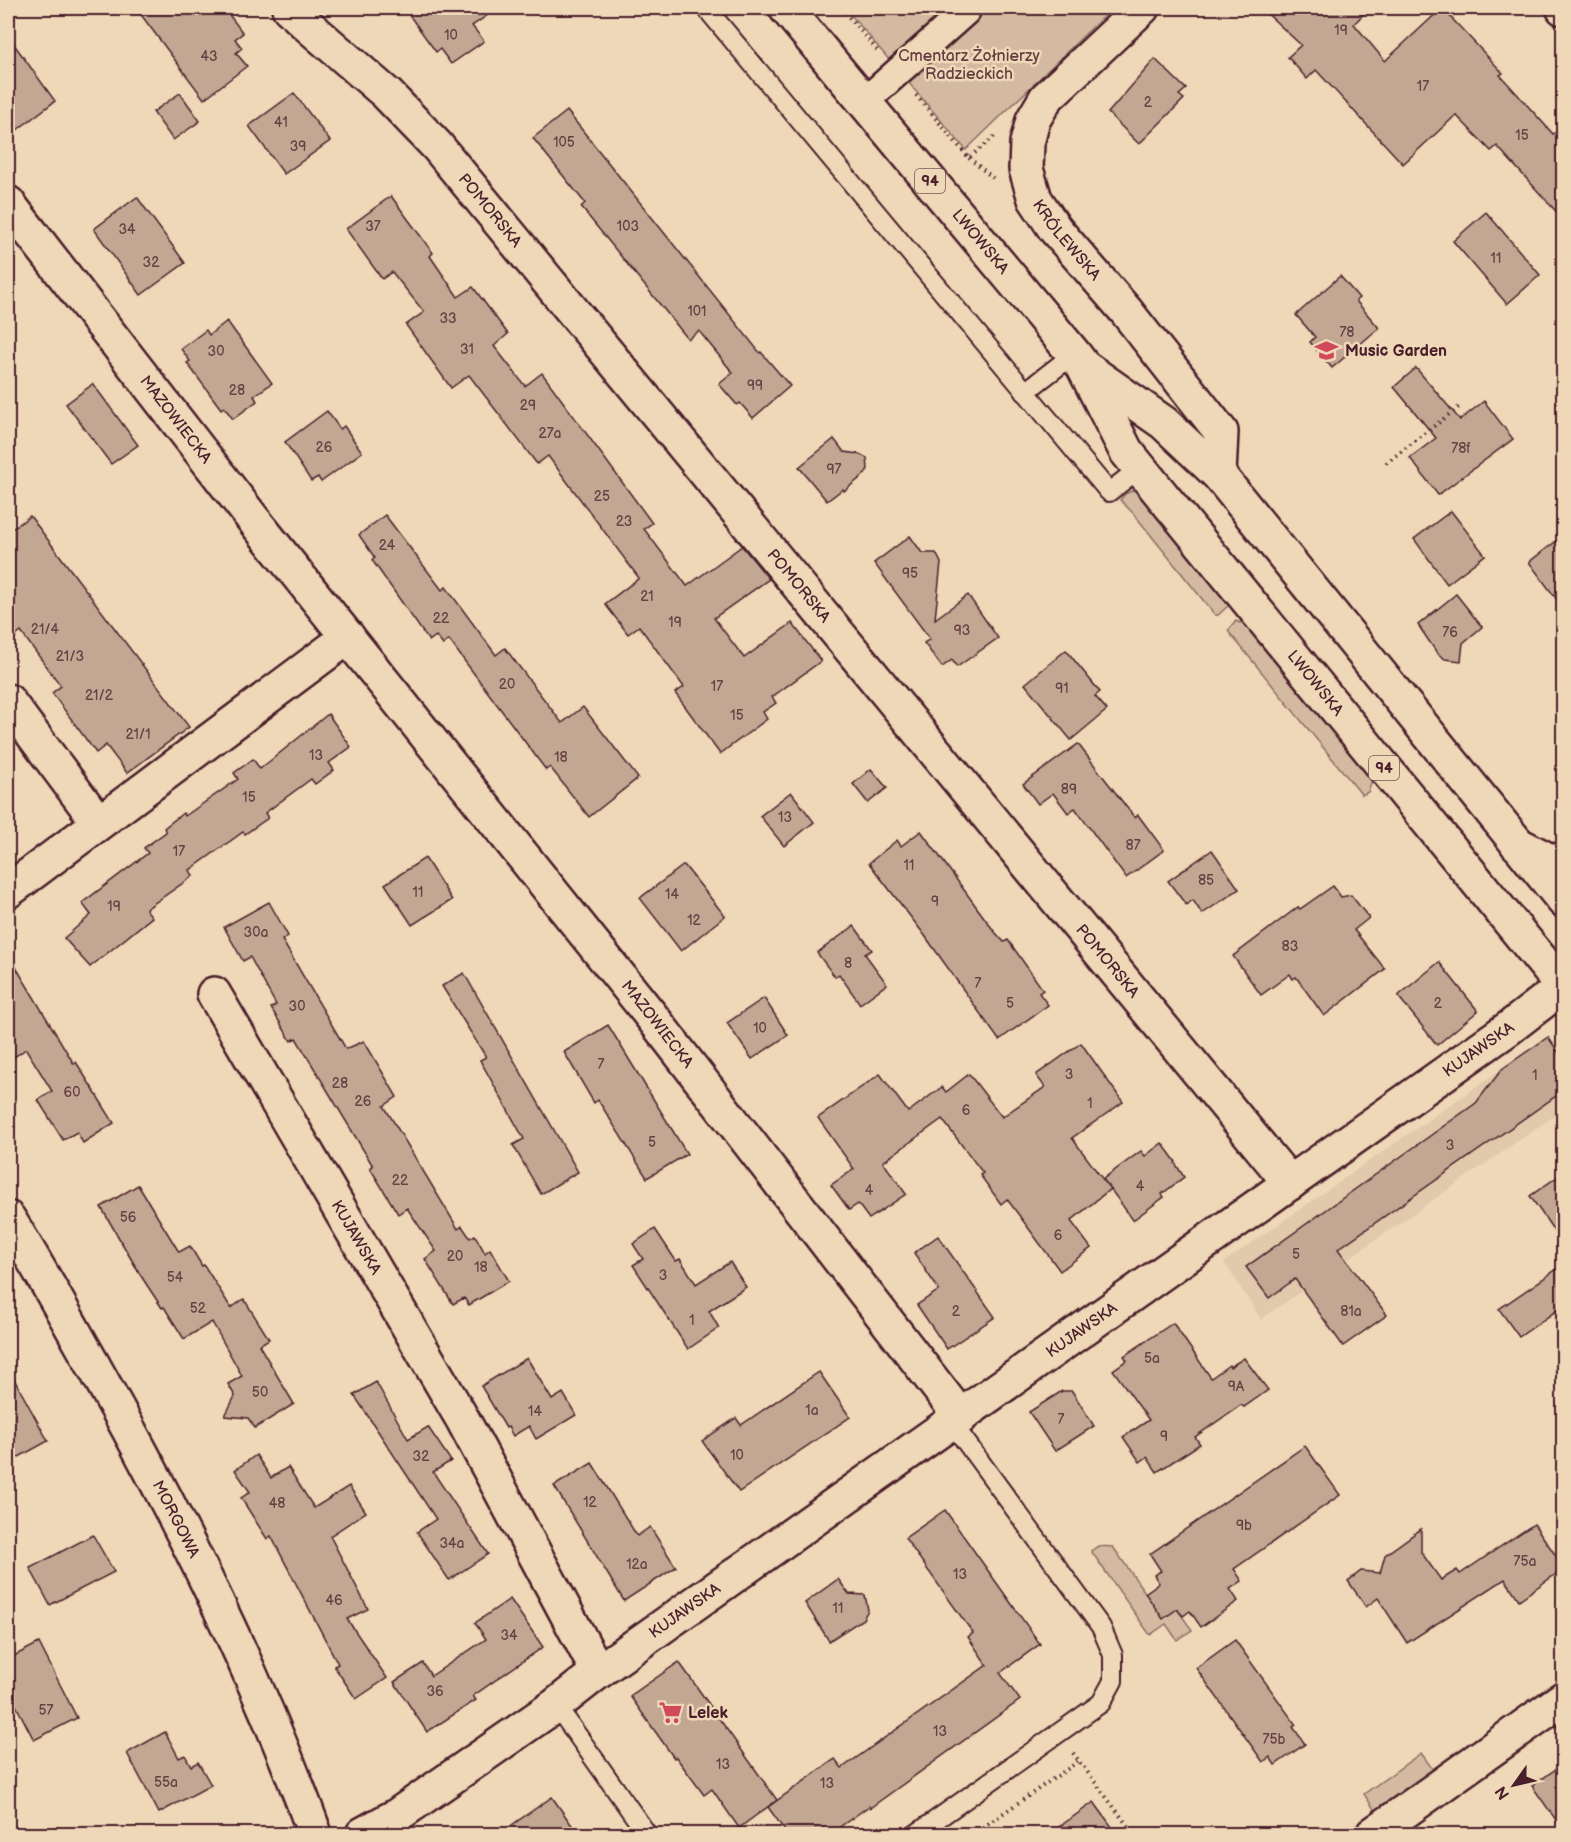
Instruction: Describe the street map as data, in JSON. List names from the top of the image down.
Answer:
{
  "streets": {
    "street": [
      "94",
      "POMORSKA",
      "KRÓLEWSKA",
      "LWOWSKA",
      "MAZOWIECKA",
      "KUJAWSKA",
      "MORGOWA"
    ]
  },
  "crossings": [
    ["POMORSKA", "KUJAWSKA"],
    ["KRÓLEWSKA", "LWOWSKA"],
    ["LWOWSKA", "KUJAWSKA"],
    ["MAZOWIECKA", "KUJAWSKA"]
  ],
  "parks": ["Cmentarz Żołnierzy Radzieckich"],
  "places": {
    "school or university": ["Music Garden"],
    "supermarket": ["Lelek"]
  },
  "house_numbers": [
    "19",
    "10",
    "43",
    "17",
    "2",
    "41",
    "15",
    "105",
    "39",
    "37",
    "103",
    "34",
    "11",
    "32",
    "101",
    "33",
    "78",
    "31",
    "30",
    "99",
    "28",
    "29",
    "27a",
    "26",
    "78f",
    "97",
    "25",
    "23",
    "24",
    "95",
    "21",
    "22",
    "19",
    "21/4",
    "93",
    "76",
    "21/3",
    "20",
    "17",
    "91",
    "21/2",
    "15",
    "21/1",
    "13",
    "18",
    "89",
    "15",
    "13",
    "87",
    "17",
    "11",
    "85",
    "11",
    "14",
    "9",
    "19",
    "12",
    "30a",
    "83",
    "8",
    "7",
    "5",
    "2",
    "30",
    "10",
    "7",
    "3",
    "1",
    "28",
    "60",
    "26",
    "1",
    "6",
    "5",
    "3",
    "22",
    "4",
    "4",
    "56",
    "6",
    "5",
    "20",
    "18",
    "3",
    "54",
    "52",
    "2",
    "81a",
    "1",
    "5a",
    "9A",
    "50",
    "1a",
    "14",
    "7",
    "9",
    "10",
    "32",
    "12",
    "48",
    "9b",
    "34a",
    "75a",
    "12a",
    "13",
    "46",
    "11",
    "34",
    "36",
    "57",
    "13",
    "75b",
    "13",
    "55a",
    "13"
  ],
  "north": "bottom left"
}
